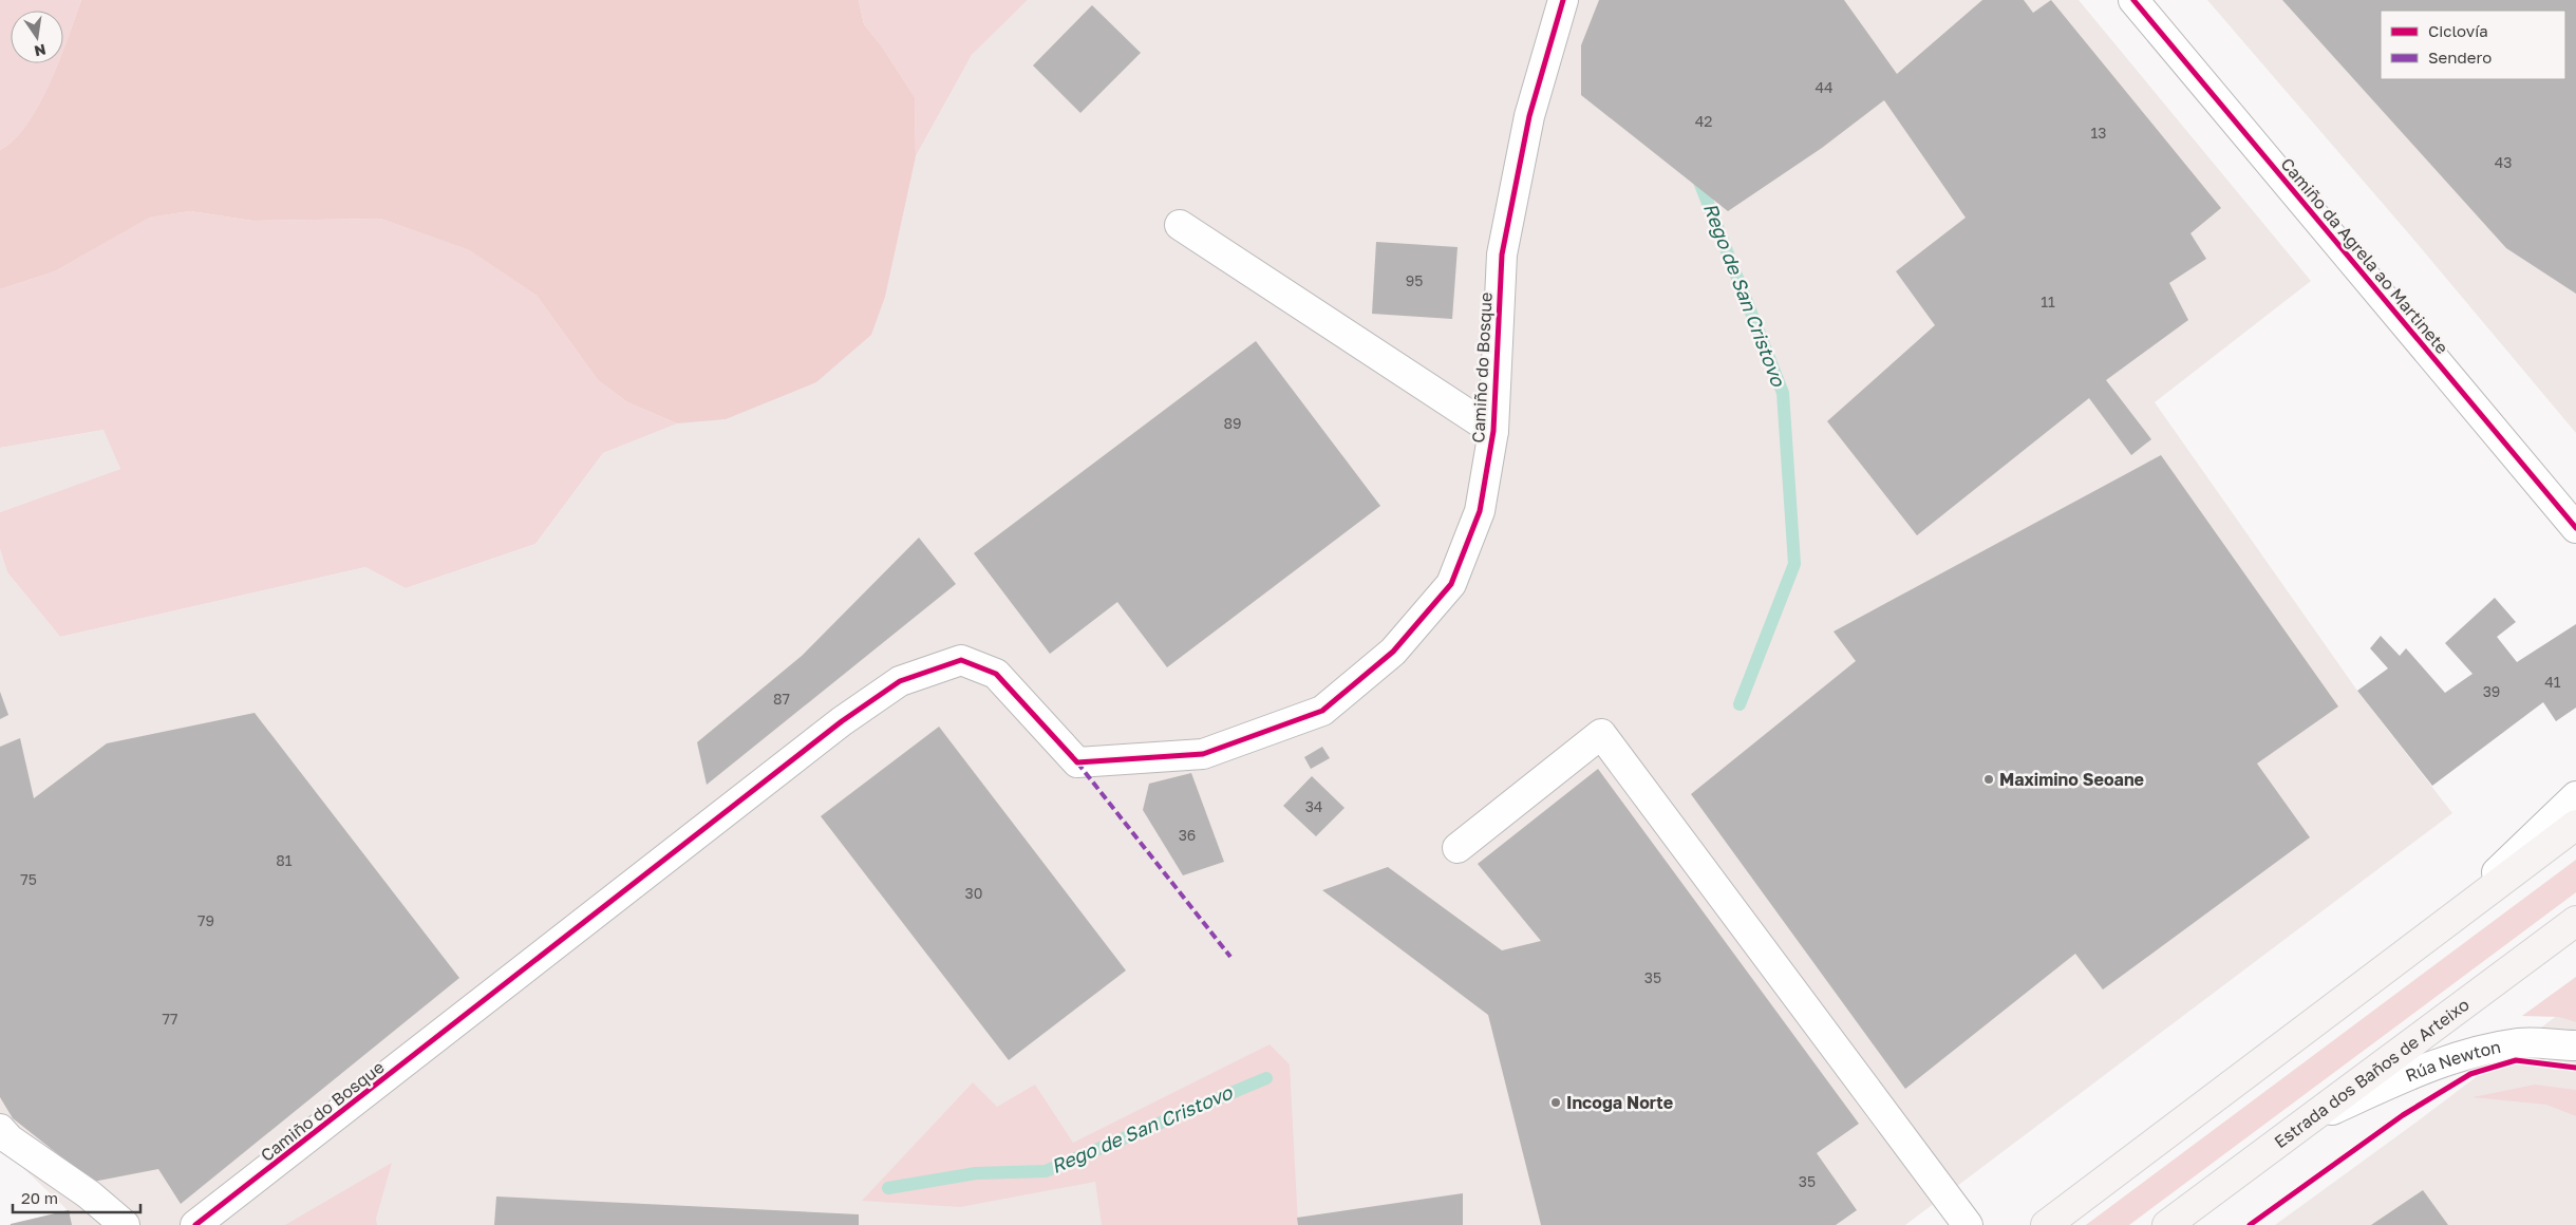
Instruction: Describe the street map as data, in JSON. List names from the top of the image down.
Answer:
{
  "streets": {
    "main road": ["Estrada dos Baños de Arteixo"],
    "street": ["Camiño da Agrela ao Martinete", "Camiño do Bosque", "Rúa Newton"]
  },
  "crossings": [
    ["Rúa Newton", "Estrada dos Baños de Arteixo"]
  ],
  "water": ["Rego de San Cristovo"],
  "places": ["Maximino Seoane", "Incoga Norte"],
  "house_numbers": [
    "44",
    "42",
    "13",
    "43",
    "95",
    "11",
    "89",
    "41",
    "39",
    "87",
    "34",
    "36",
    "81",
    "75",
    "30",
    "79",
    "35",
    "77",
    "35"
  ],
  "legend": ["Ciclovía", "Sendero"],
  "scale_bar": "20 m",
  "north": "bottom"
}
